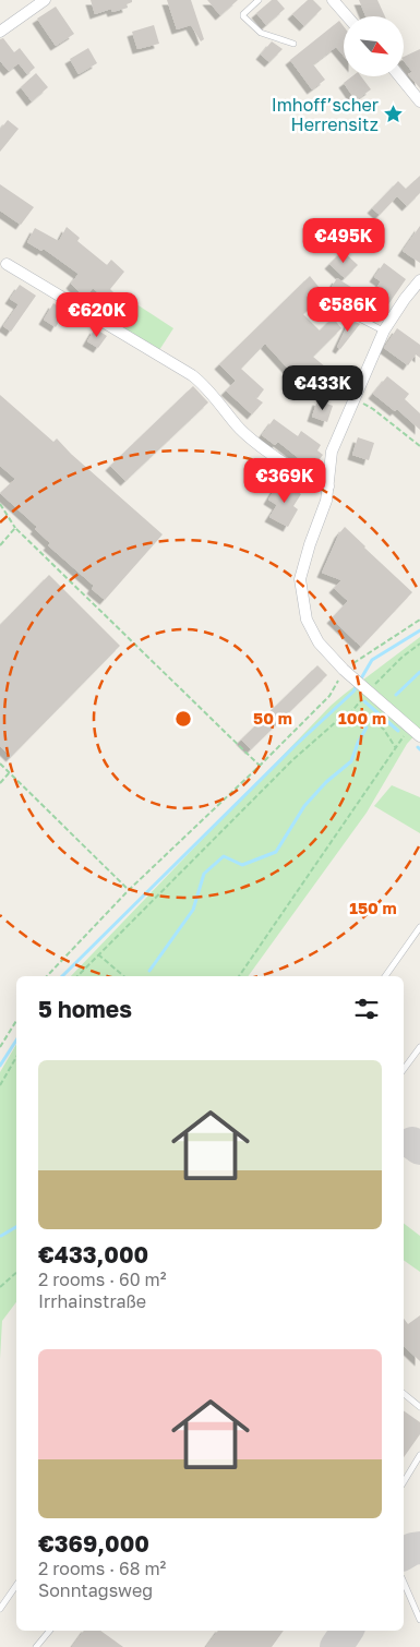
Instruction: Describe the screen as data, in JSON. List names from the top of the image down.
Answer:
{
  "places": {
    "place": ["Imhoff’scher Herrensitz"]
  },
  "north": "bottom right",
  "page": {
    "price": [
      "€495K",
      "€586K",
      "€620K",
      "€433K",
      "€369K"
    ],
    "heading": "5 homes",
    "list": [
      {
        "name": "€433,000",
        "note": "2 rooms · 60 m² · Irrhainstraße"
      },
      {
        "name": "€369,000",
        "note": "2 rooms · 68 m² · Sonntagsweg"
      }
    ]
  },
  "rings": ["50 m", "100 m", "150 m"]
}
